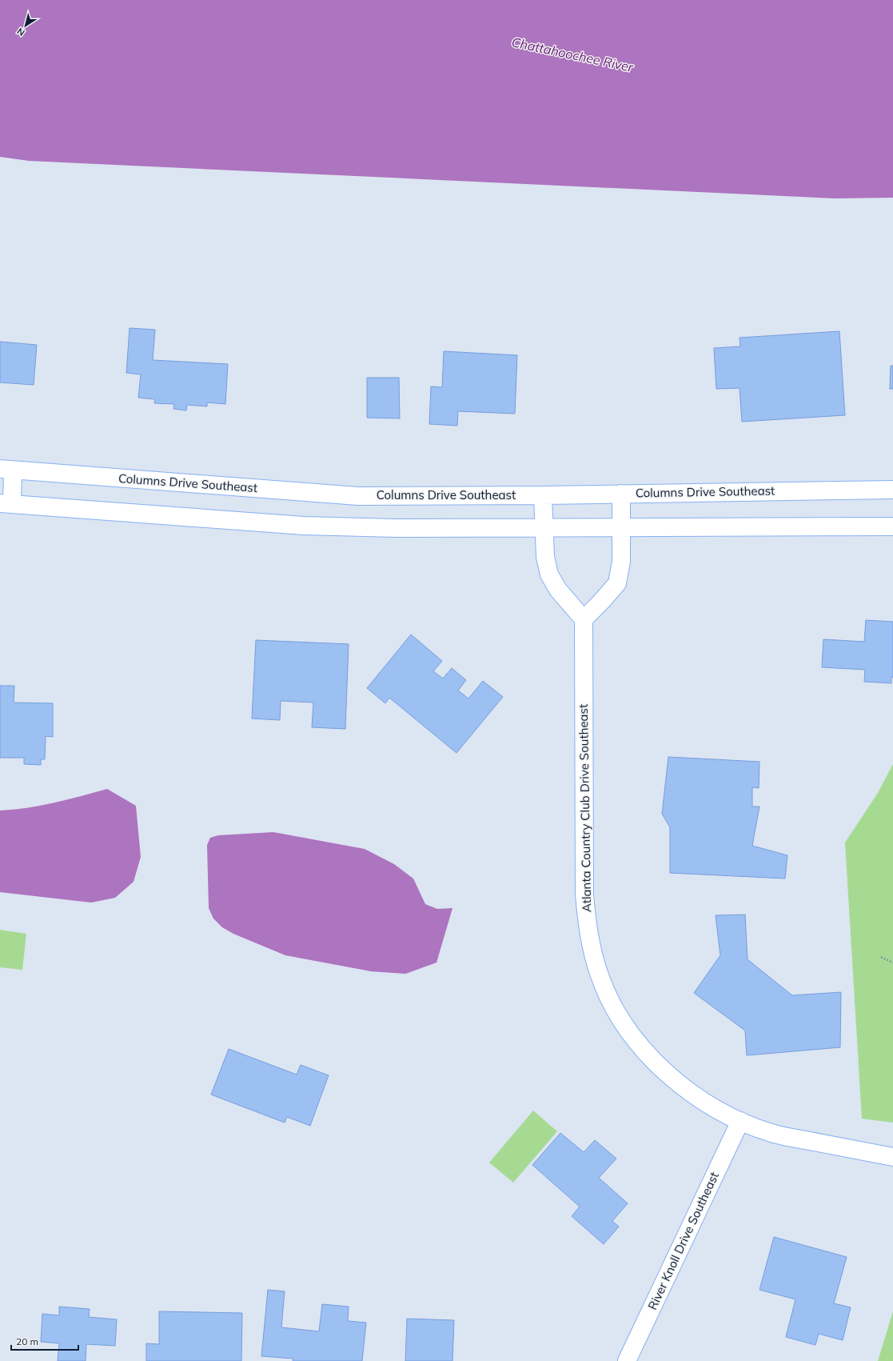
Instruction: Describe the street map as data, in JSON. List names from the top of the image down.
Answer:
{
  "streets": {
    "street": ["Columns Drive Southeast", "Atlanta Country Club Drive Southeast", "River Knoll Drive Southeast"]
  },
  "crossings": [
    ["Atlanta Country Club Drive Southeast", "River Knoll Drive Southeast"]
  ],
  "water": ["Chattahoochee River"],
  "scale_bar": "20 m",
  "north": "bottom left"
}
